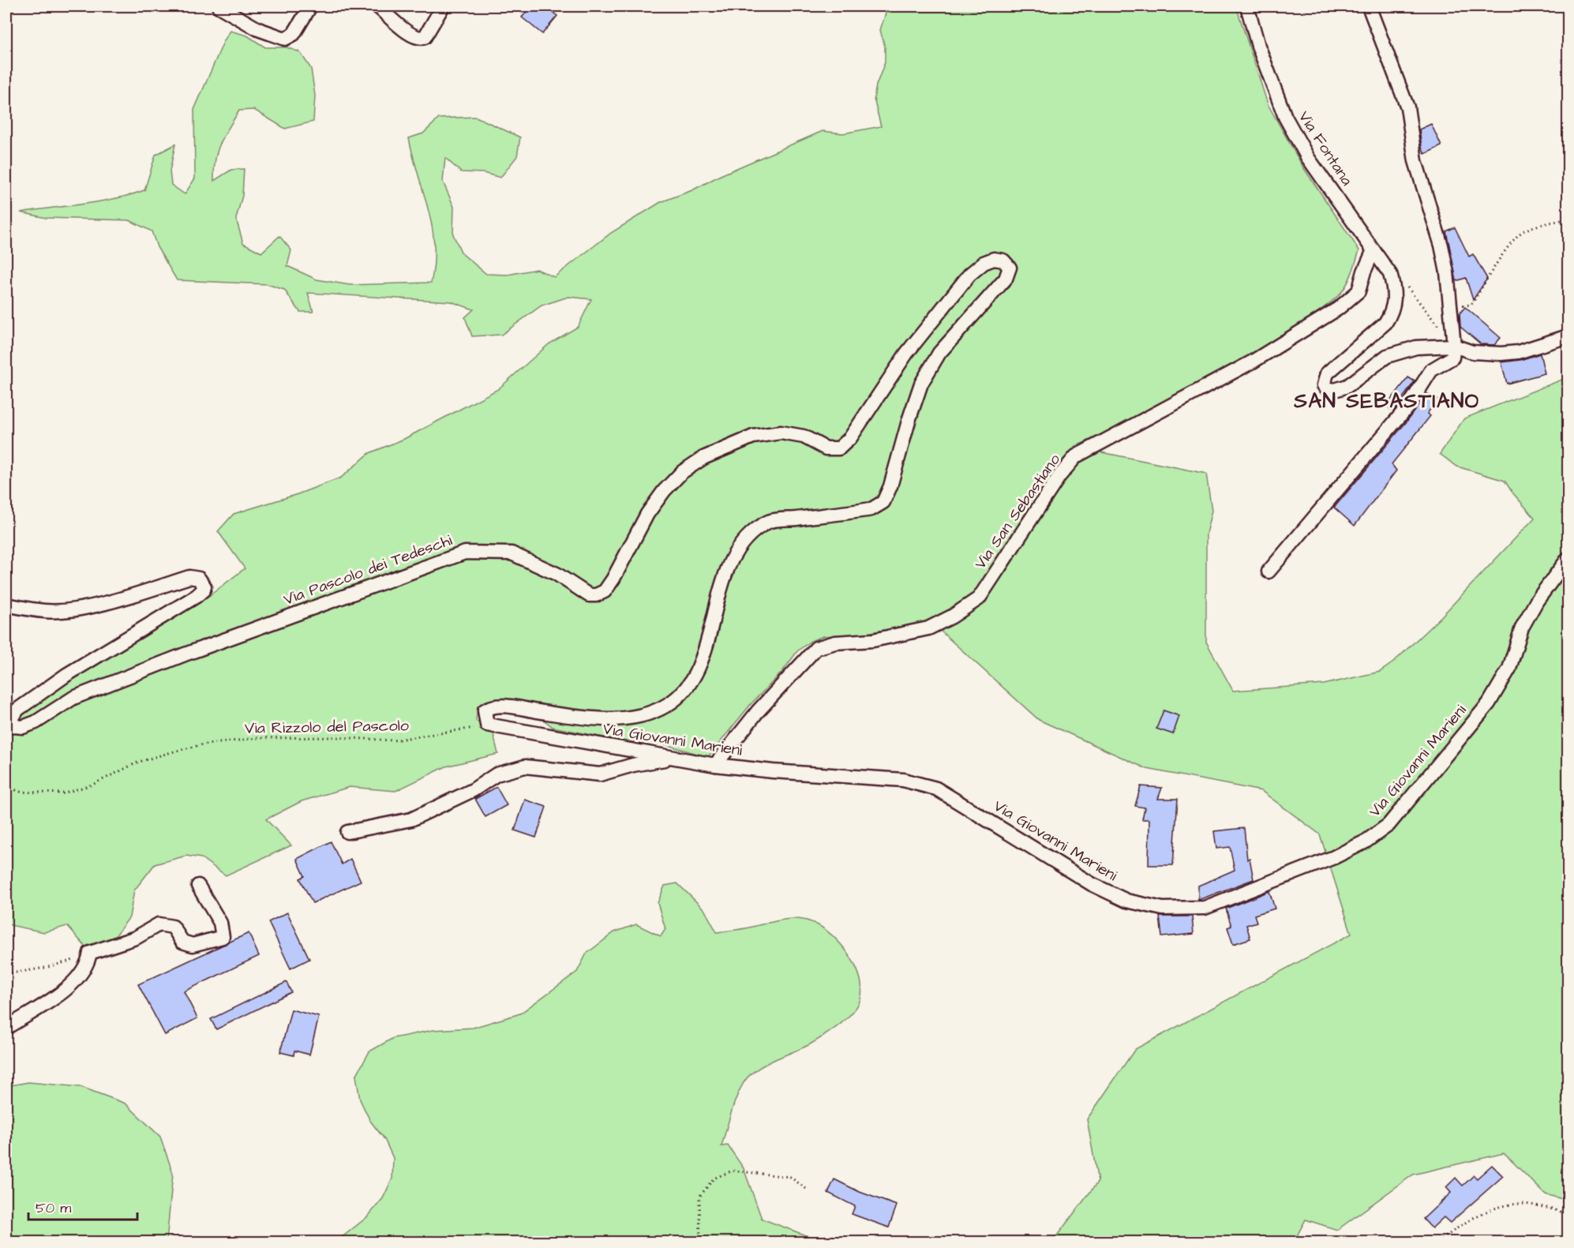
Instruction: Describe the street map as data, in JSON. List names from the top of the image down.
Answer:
{
  "streets": {
    "street": [
      "Via Fontana",
      "Via San Sebastiano",
      "Via Pascolo dei Tedeschi",
      "Via Giovanni Marieni"
    ],
    "path": ["Via Rizzolo del Pascolo"]
  },
  "crossings": [
    ["Via Fontana", "Via San Sebastiano"],
    ["Via San Sebastiano", "Via Giovanni Marieni"],
    ["Via Pascolo dei Tedeschi", "Via Rizzolo del Pascolo"],
    ["Via Pascolo dei Tedeschi", "Via Giovanni Marieni"],
    ["Via Rizzolo del Pascolo", "Via Giovanni Marieni"]
  ],
  "districts": ["SAN SEBASTIANO"],
  "scale_bar": "50 m"
}
